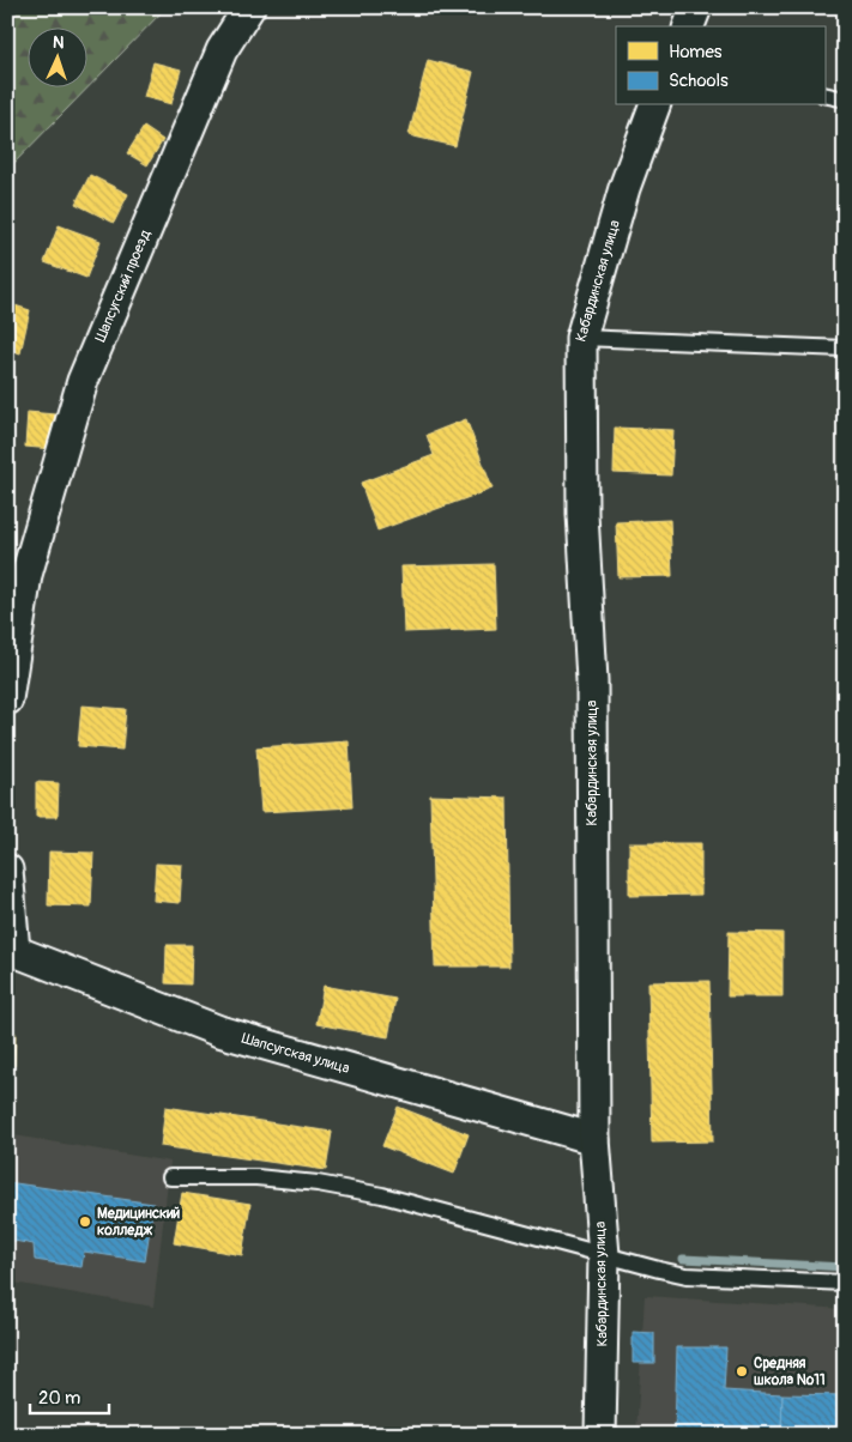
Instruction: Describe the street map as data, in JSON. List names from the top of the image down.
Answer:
{
  "streets": {
    "street": ["Кабардинская улица", "Шапсугский проезд", "Шапсугская улица"]
  },
  "crossings": [
    ["Кабардинская улица", "Шапсугская улица"]
  ],
  "places": ["Медицинский колледж", "Средняя школа №11"],
  "legend": ["Homes", "Schools"],
  "scale_bar": "20 m",
  "north": "top"
}
